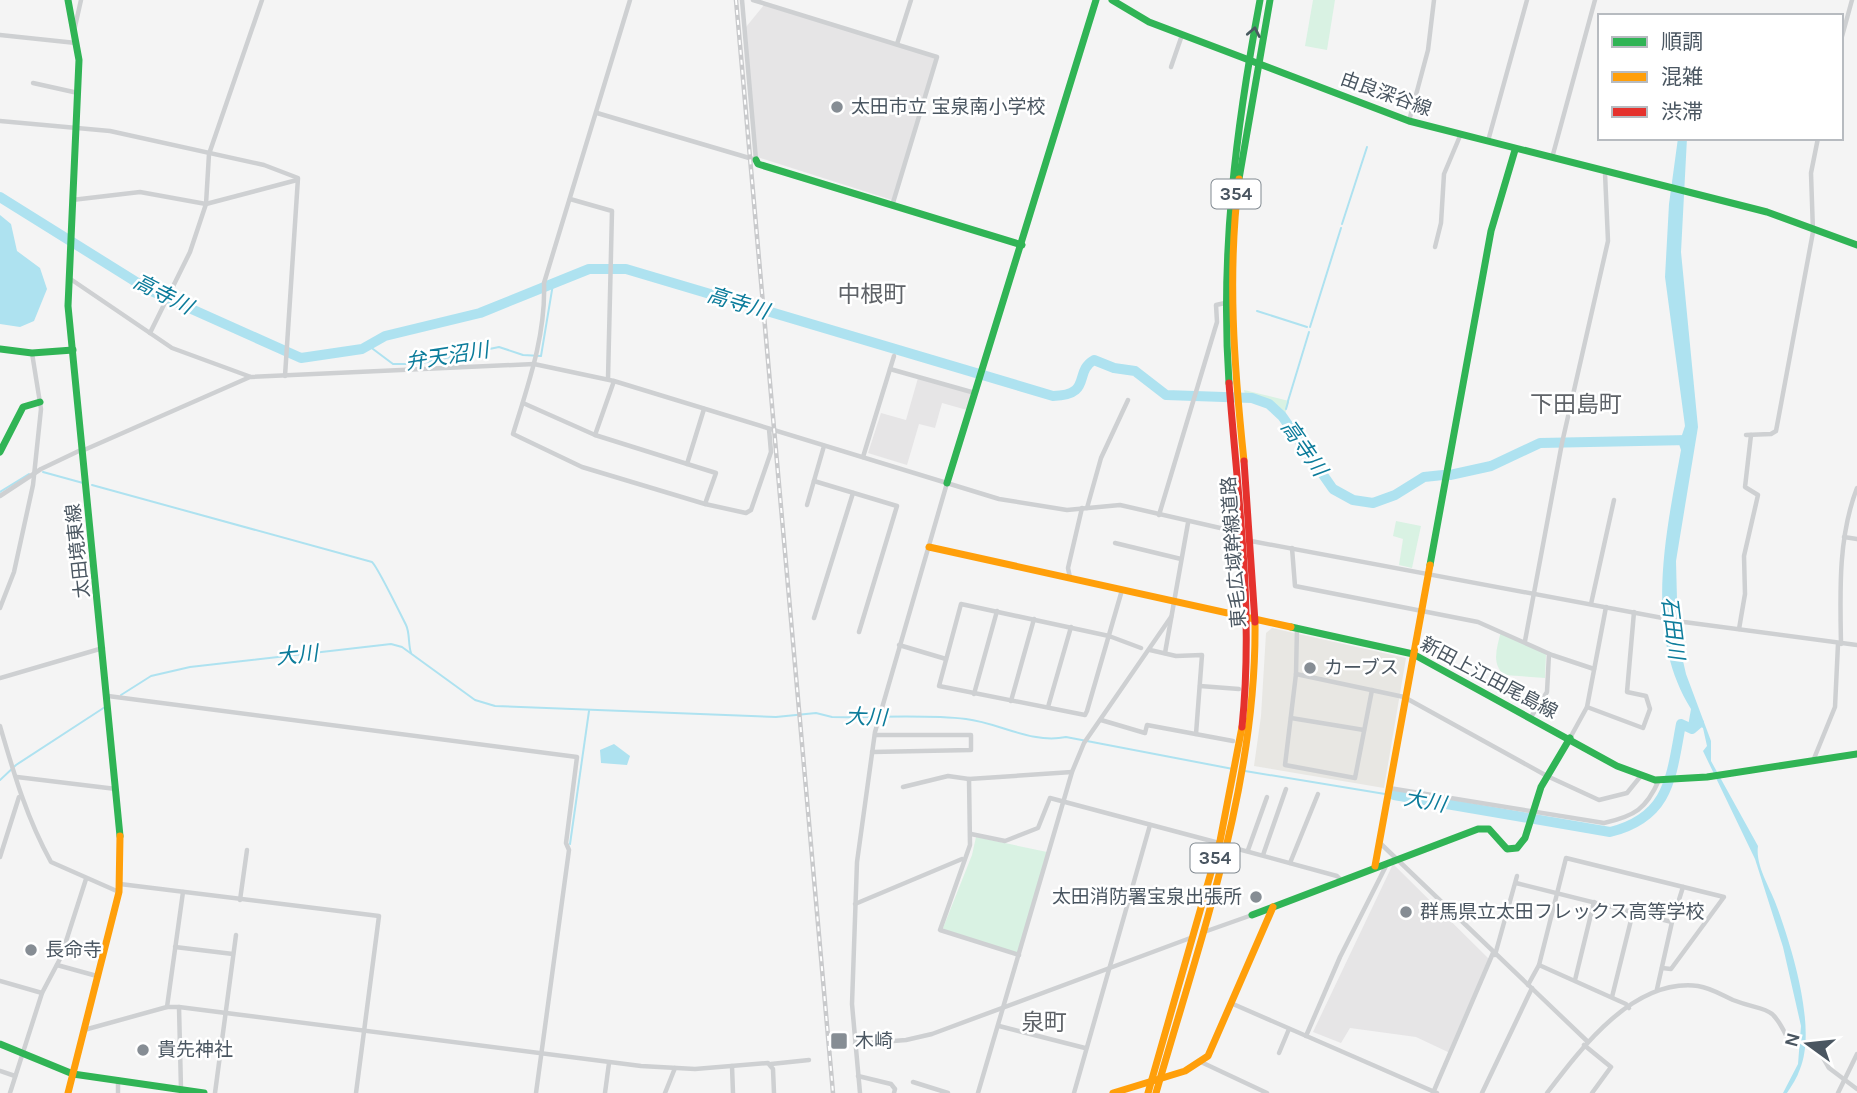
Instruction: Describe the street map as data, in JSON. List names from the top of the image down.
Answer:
{
  "streets": {
    "main road": [
      "由良深谷線",
      "354",
      "太田境東線",
      "東毛広域幹線道路",
      "新田上江田尾島線"
    ]
  },
  "crossings": [
    ["由良深谷線", "東毛広域幹線道路"],
    ["東毛広域幹線道路", "新田上江田尾島線"]
  ],
  "districts": ["中根町", "下田島町", "泉町"],
  "water": [
    "高寺川",
    "弁天沼川",
    "石田川",
    "大川"
  ],
  "places": {
    "other": [
      "太田市立 宝泉南小学校",
      "カーブス",
      "太田消防署宝泉出張所",
      "群馬県立太田フレックス高等学校",
      "長命寺",
      "貴先神社"
    ],
    "transit": ["木崎"]
  },
  "legend": ["順調", "混雑", "渋滞"],
  "north": "left"
}
